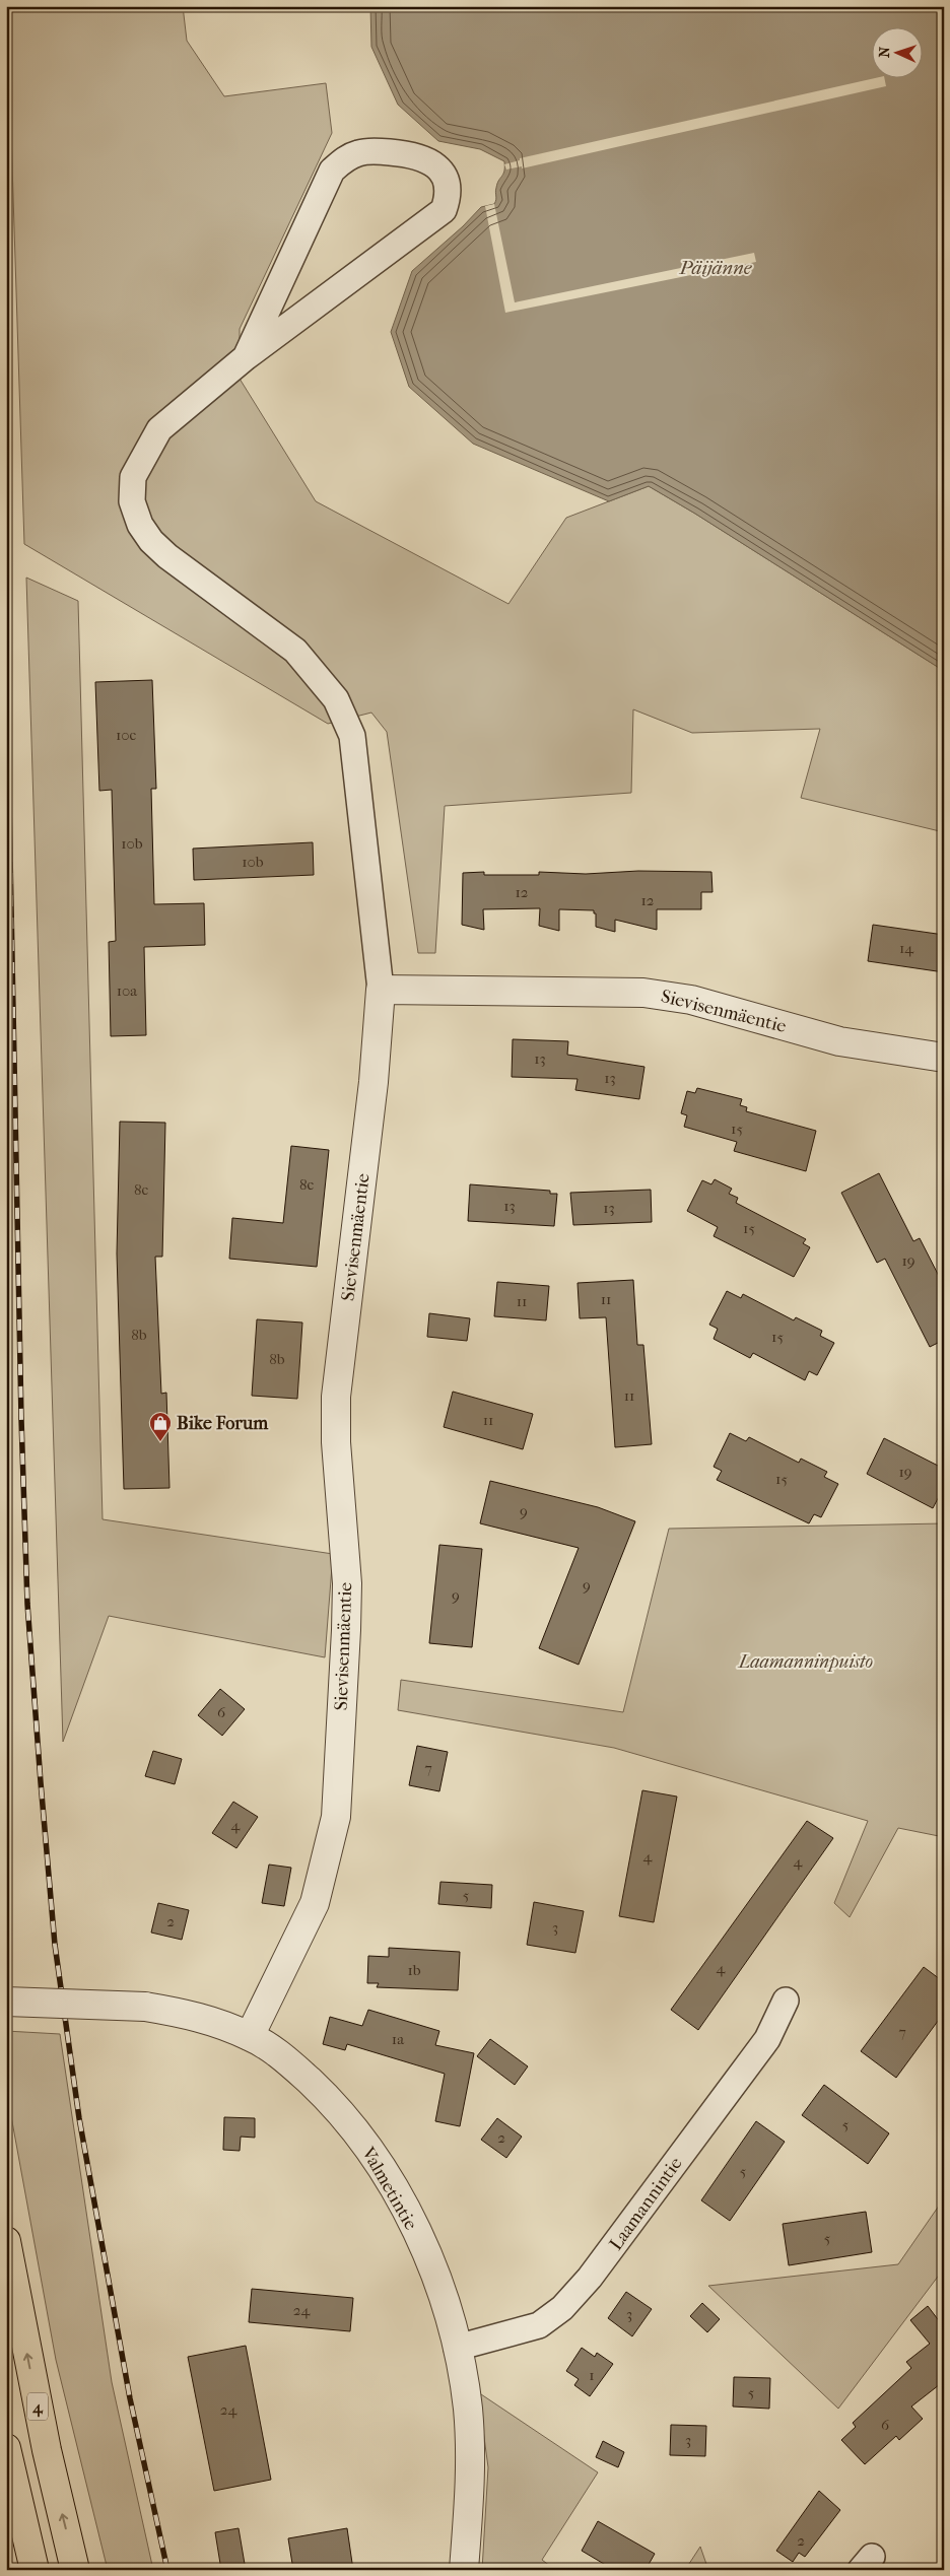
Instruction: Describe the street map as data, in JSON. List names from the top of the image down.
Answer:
{
  "streets": {
    "highway": ["4"],
    "street": ["Sievisenmäentie", "Valmetintie", "Laamannintie"]
  },
  "crossings": [
    ["Sievisenmäentie", "Valmetintie"],
    ["Valmetintie", "Laamannintie"]
  ],
  "water": ["Päijänne"],
  "parks": ["Laamanninpuisto"],
  "places": {
    "shop": ["Bike Forum"]
  },
  "house_numbers": [
    "10c",
    "10b",
    "10b",
    "12",
    "12",
    "14",
    "10a",
    "13",
    "13",
    "15",
    "8c",
    "8c",
    "13",
    "13",
    "15",
    "19",
    "11",
    "11",
    "8b",
    "15",
    "8b",
    "11",
    "11",
    "19",
    "15",
    "9",
    "9",
    "9",
    "6",
    "7",
    "4",
    "4",
    "4",
    "5",
    "2",
    "3",
    "4",
    "1b",
    "7",
    "1a",
    "5",
    "2",
    "5",
    "5",
    "24",
    "3",
    "1",
    "5",
    "24",
    "6",
    "3",
    "2"
  ],
  "north": "left"
}
